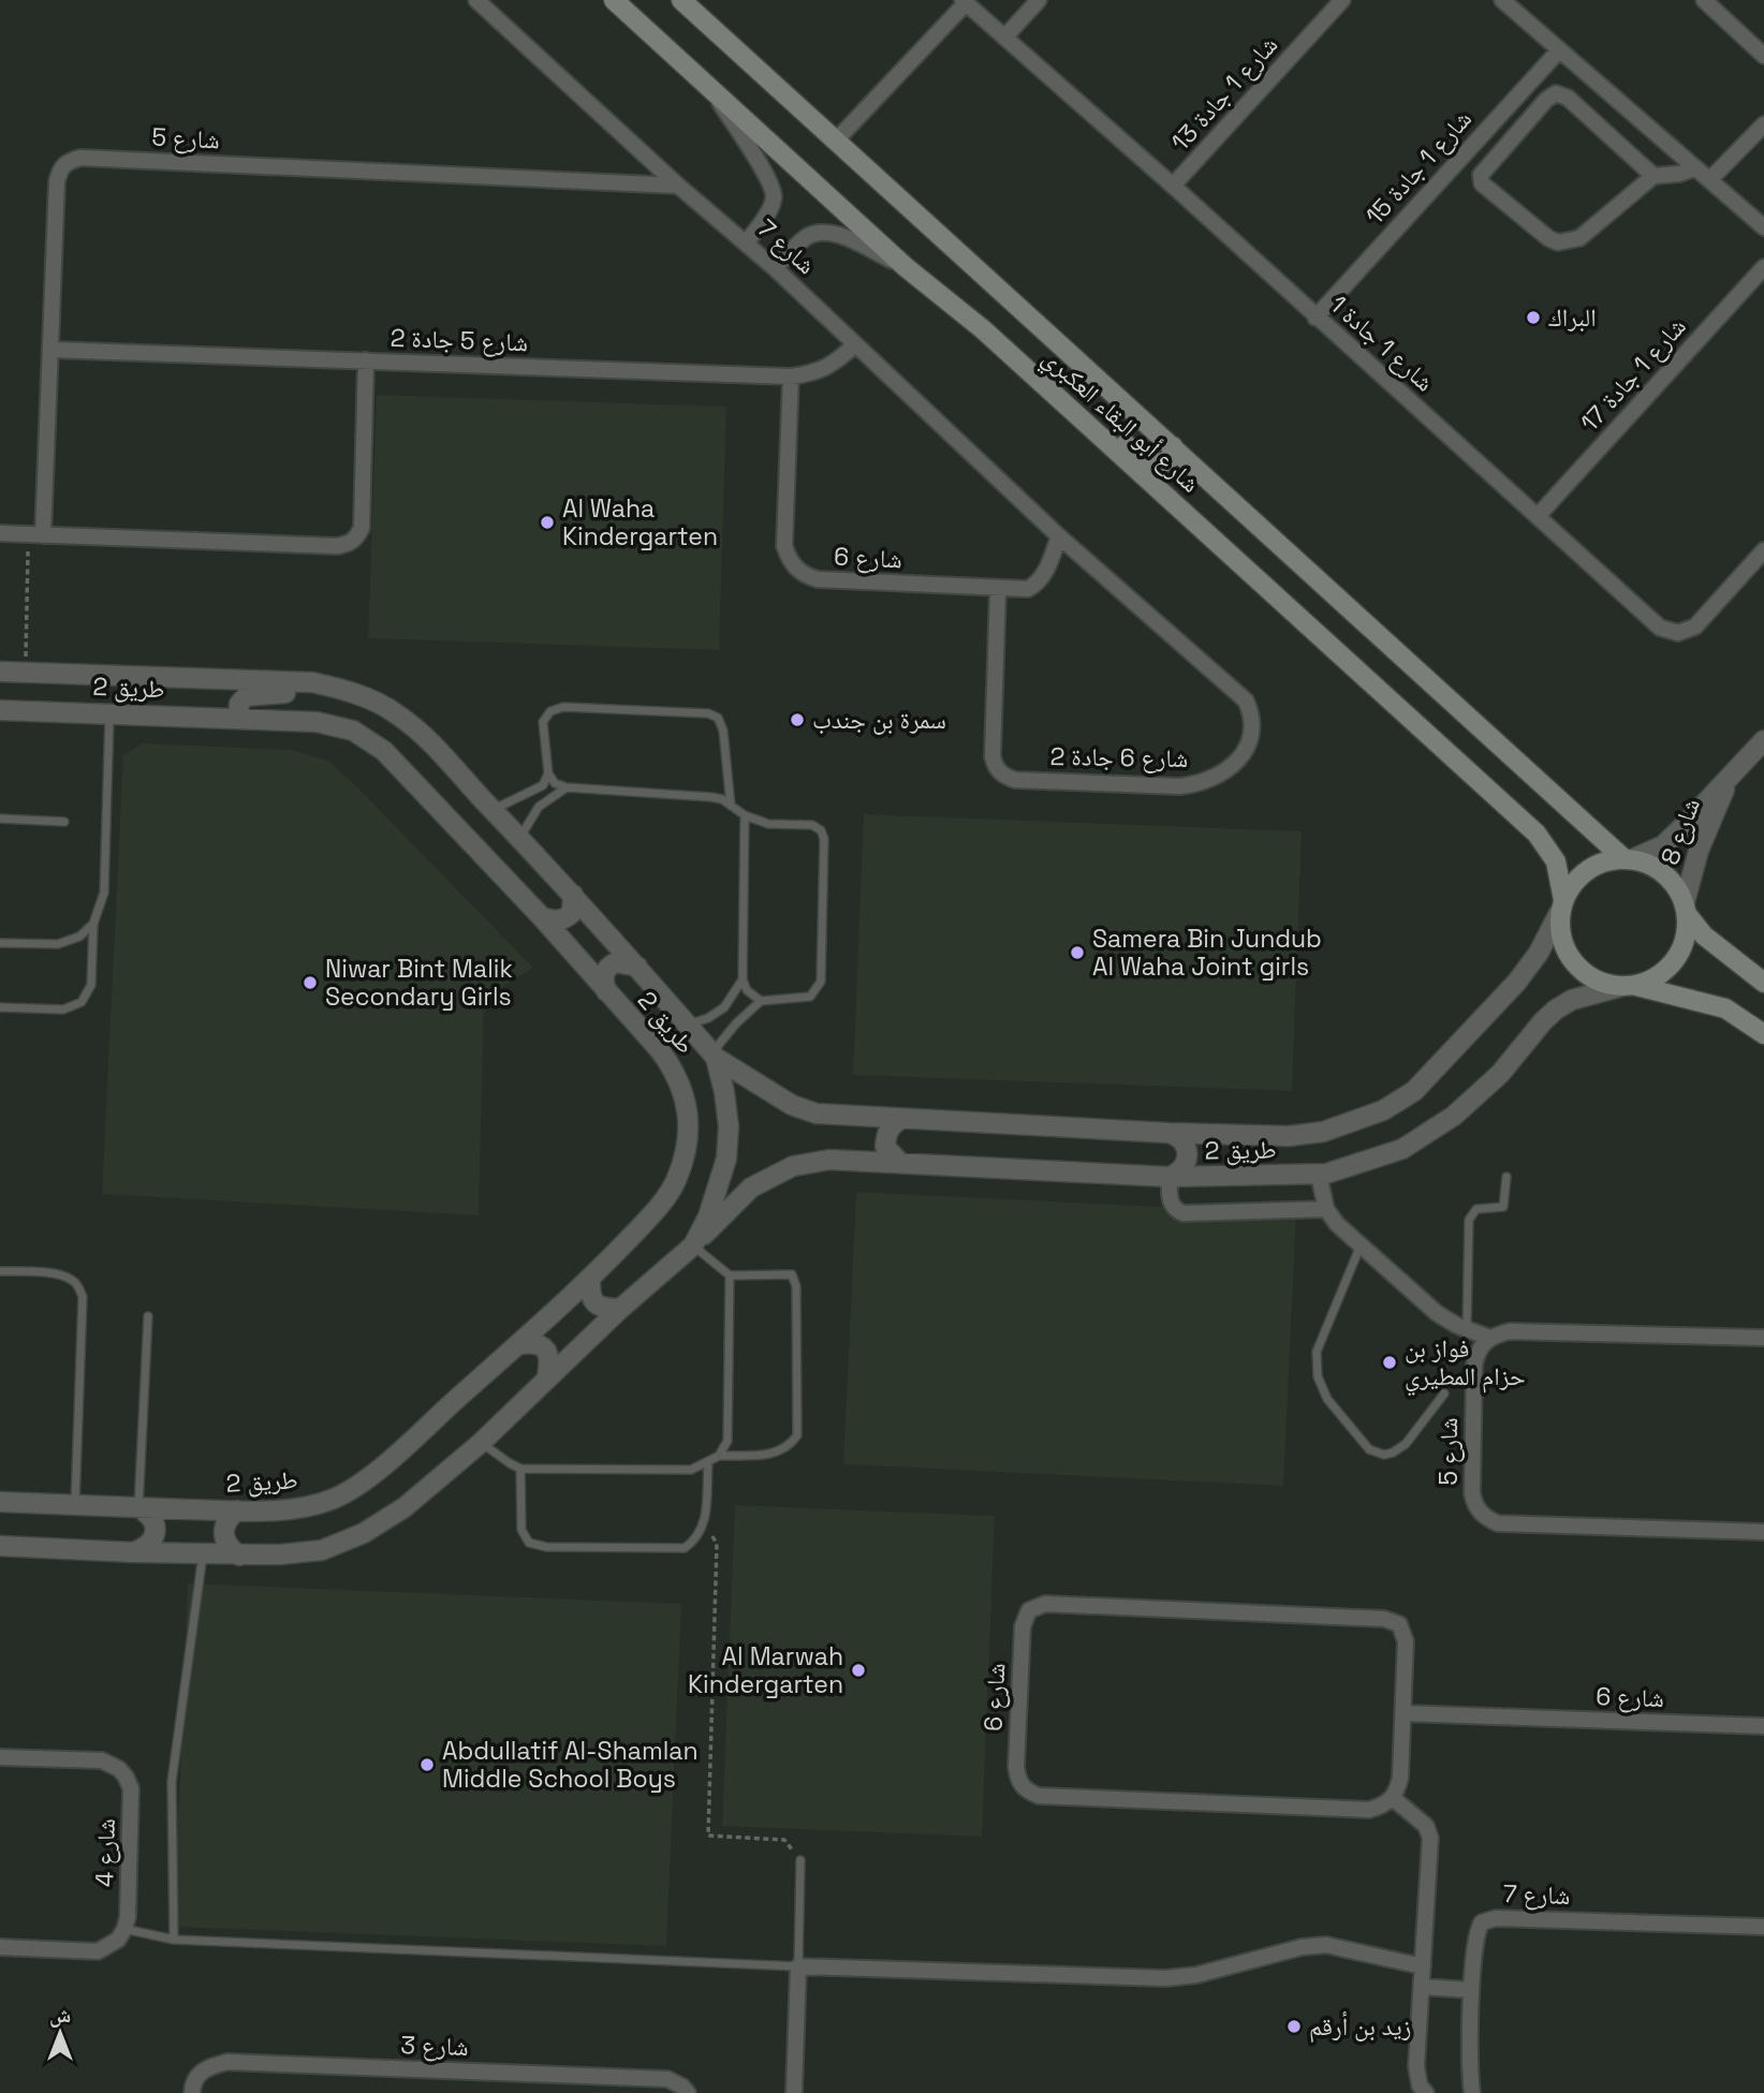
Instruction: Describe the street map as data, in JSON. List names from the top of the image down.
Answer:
{
  "streets": {
    "main road": ["شارع أبو البقاء العكبري"],
    "street": [
      "شارع 1 جادة 13",
      "شارع 5",
      "شارع 1 جادة 15",
      "شارع 7",
      "شارع 5 جادة 2",
      "شارع 1 جادة 1",
      "شارع 1 جادة 17",
      "شارع 6",
      "طريق 2",
      "شارع 6 جادة 2",
      "شارع 8",
      "شارع 4",
      "شارع 3"
    ]
  },
  "crossings": [
    ["شارع 1 جادة 13", "شارع 1 جادة 1"],
    ["شارع 5", "شارع 7"],
    ["شارع 5", "شارع 5 جادة 2"],
    ["شارع 1 جادة 15", "شارع 1 جادة 1"],
    ["شارع 7", "شارع 5 جادة 2"],
    ["شارع 7", "شارع 6"],
    ["شارع 7", "شارع 6 جادة 2"],
    ["شارع 5 جادة 2", "شارع 6"],
    ["شارع 1 جادة 1", "شارع 1 جادة 17"],
    ["شارع 1 جادة 1", "شارع أبو البقاء العكبري"],
    ["شارع أبو البقاء العكبري", "طريق 2"],
    ["شارع أبو البقاء العكبري", "شارع 8"],
    ["شارع 6", "شارع 6 جادة 2"],
    ["طريق 2", "شارع 8"]
  ],
  "places": [
    "البراك",
    "Al Waha Kindergarten",
    "سمرة بن جندب",
    "Samera Bin Jundub Al Waha Joint girls",
    "Niwar Bint Malik Secondary Girls",
    "فواز بن حزام المطيري",
    "Al Marwah Kindergarten",
    "Abdullatif Al-Shamlan Middle School Boys",
    "زيد بن أرقم"
  ],
  "north": "top"
}
